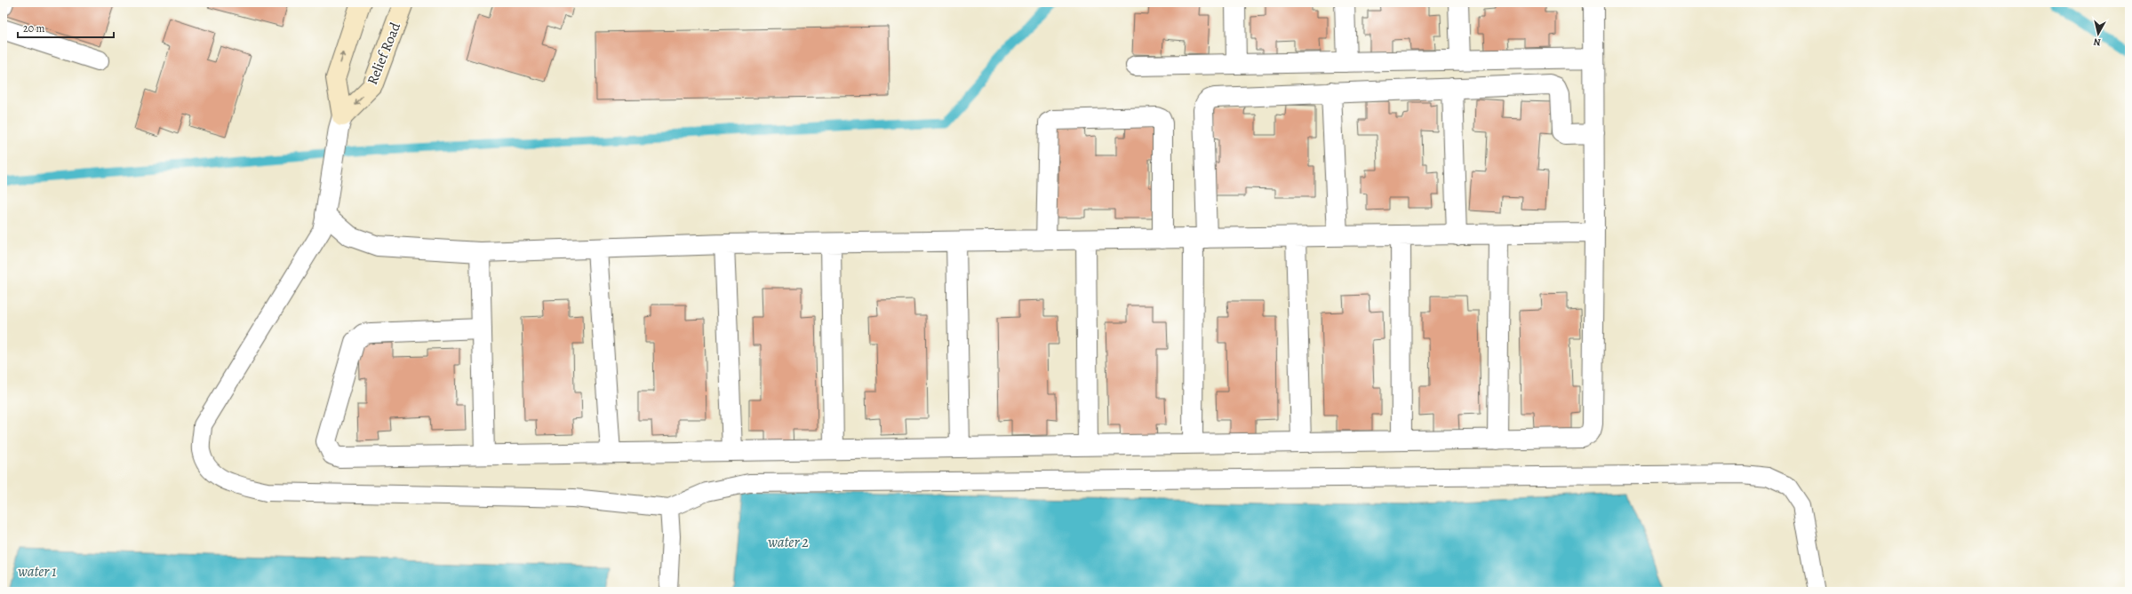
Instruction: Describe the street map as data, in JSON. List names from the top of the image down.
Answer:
{
  "streets": {
    "street": ["Relief Road"]
  },
  "water": ["water 2", "water 1"],
  "scale_bar": "20 m",
  "north": "bottom"
}
